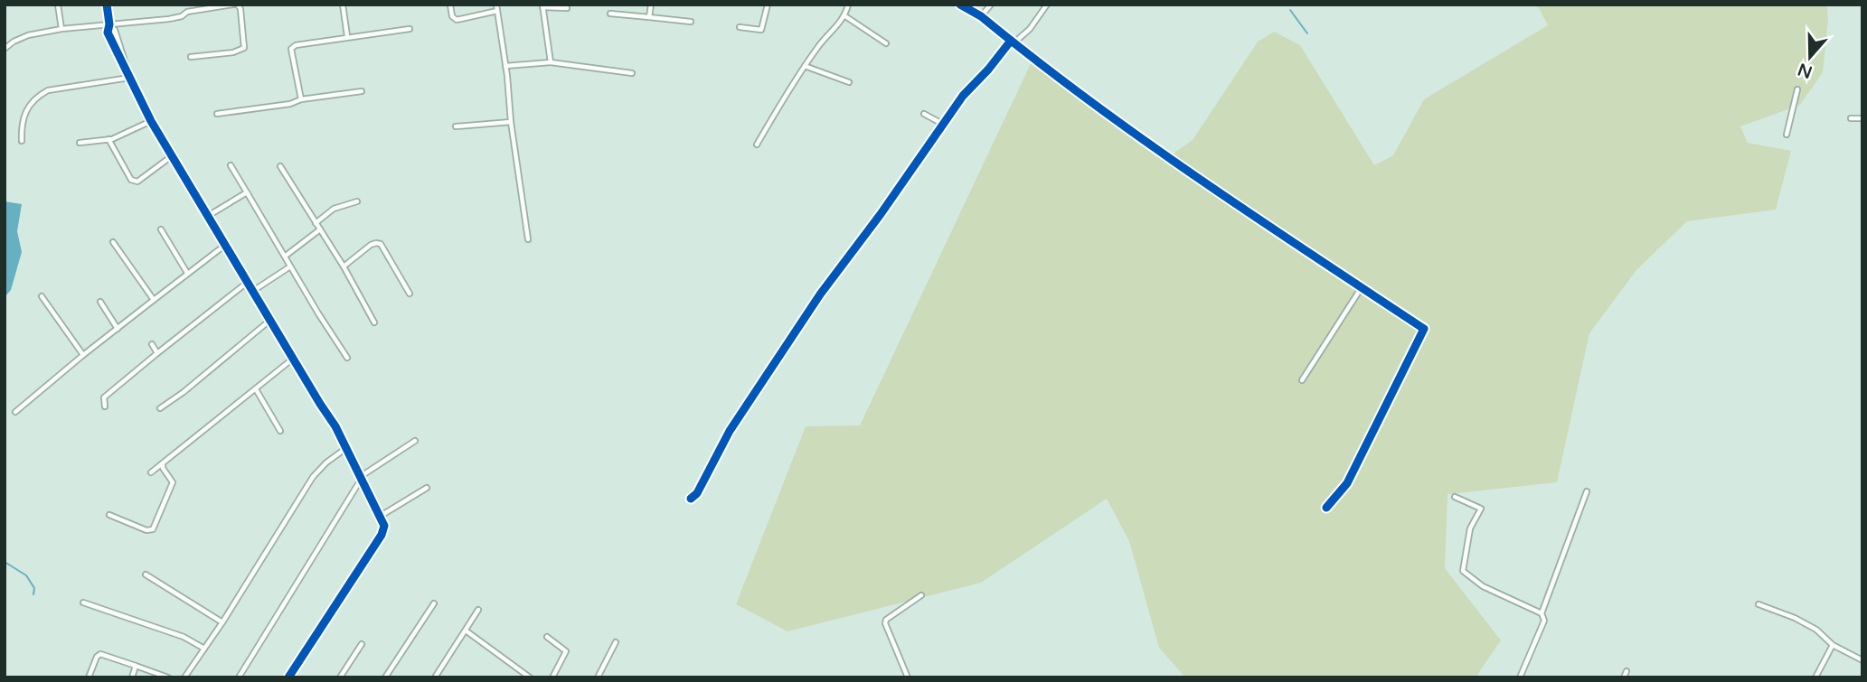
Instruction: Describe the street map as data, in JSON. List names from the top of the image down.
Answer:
{
  "north": "bottom"
}
